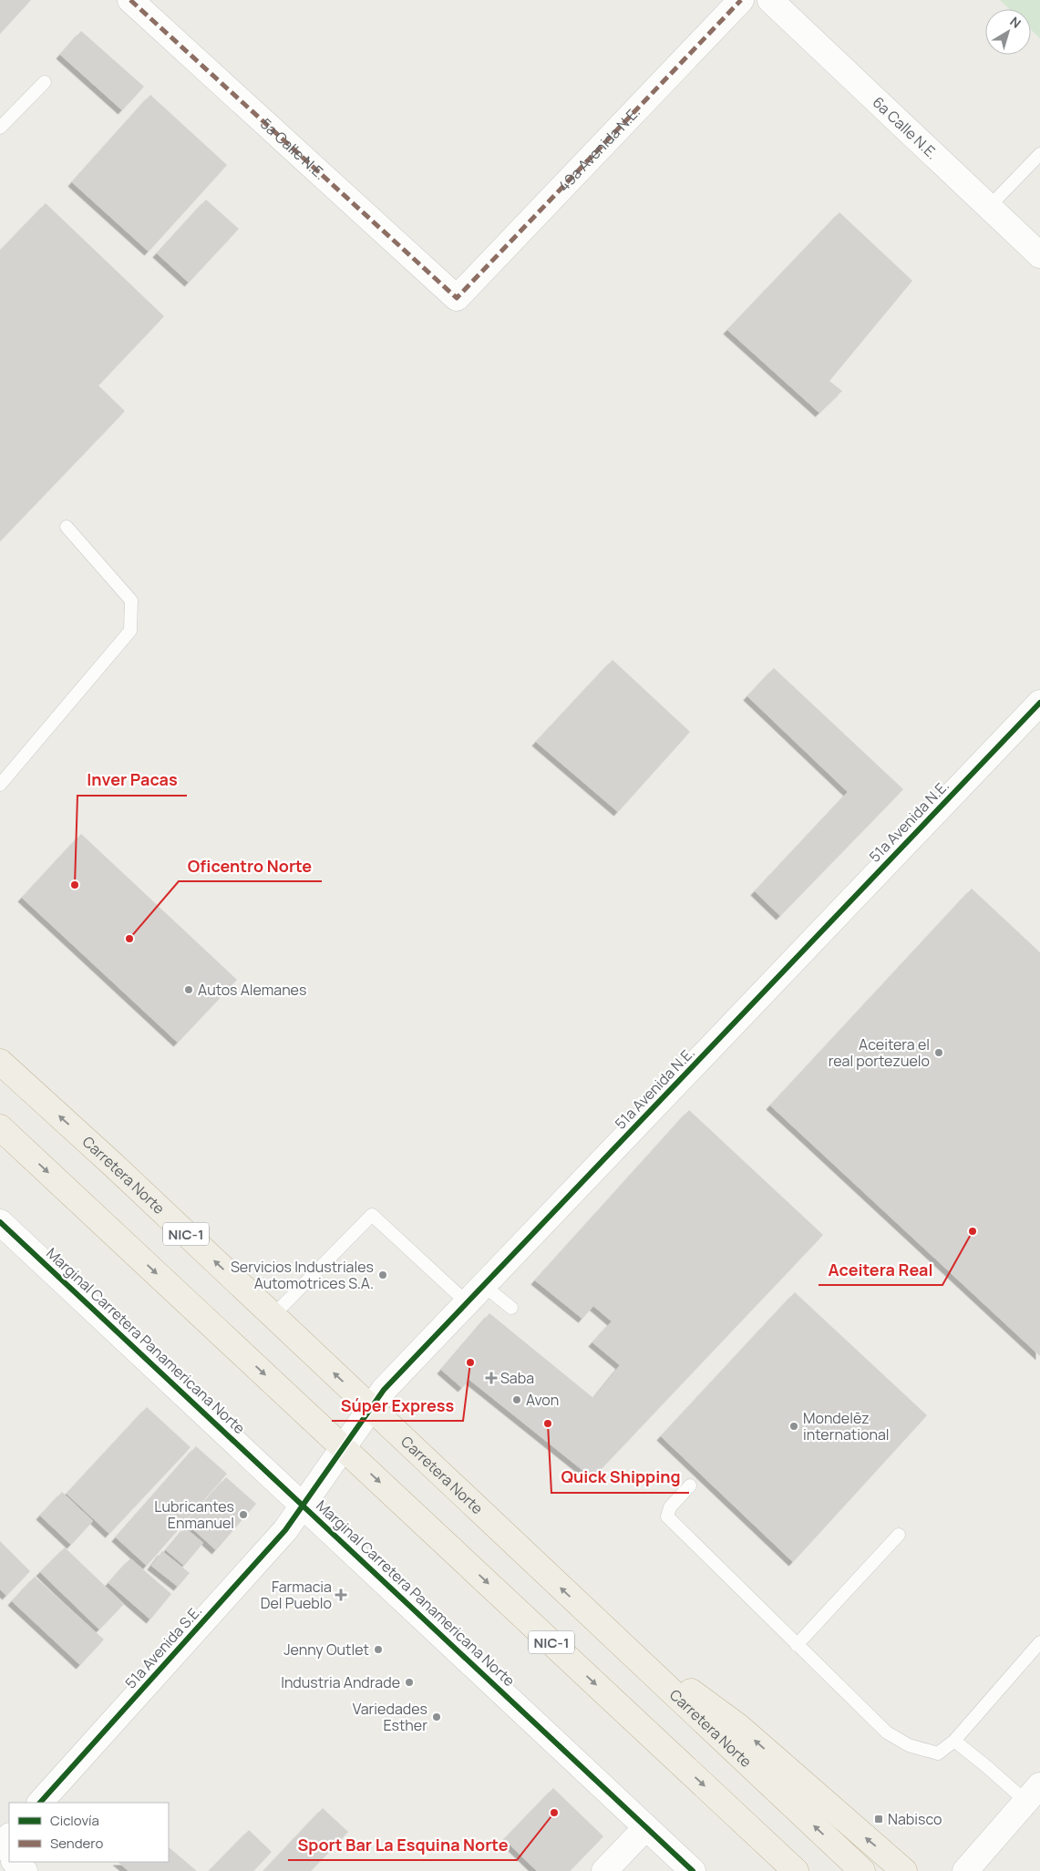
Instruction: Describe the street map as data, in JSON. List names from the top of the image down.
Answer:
{
  "streets": {
    "highway": ["Carretera Norte", "NIC-1"],
    "street": [
      "6a Calle N.E.",
      "5a Calle N.E.",
      "49a Avenida N.E.",
      "51a Avenida N.E.",
      "Marginal Carretera Panamericana Norte",
      "51a Avenida S.E."
    ]
  },
  "crossings": [
    ["5a Calle N.E.", "49a Avenida N.E."],
    ["51a Avenida N.E.", "Carretera Norte"],
    ["51a Avenida N.E.", "NIC-1"],
    ["51a Avenida N.E.", "Marginal Carretera Panamericana Norte"],
    ["51a Avenida N.E.", "51a Avenida S.E."],
    ["Marginal Carretera Panamericana Norte", "51a Avenida S.E."]
  ],
  "places": {
    "other": [
      "Inver Pacas",
      "Oficentro Norte",
      "Autos Alemanes",
      "Aceitera el real portezuelo",
      "Aceitera Real",
      "Servicios Industriales Automotrices S.A.",
      "Súper Express",
      "Avon",
      "Quick Shipping",
      "Mondelēz international",
      "Lubricantes Enmanuel",
      "Jenny Outlet",
      "Industria Andrade",
      "Variedades Esther",
      "Sport Bar La Esquina Norte"
    ],
    "health": ["Saba", "Farmacia Del Pueblo"],
    "transit": ["Nabisco"]
  },
  "legend": ["Ciclovía", "Sendero"],
  "north": "top right"
}
